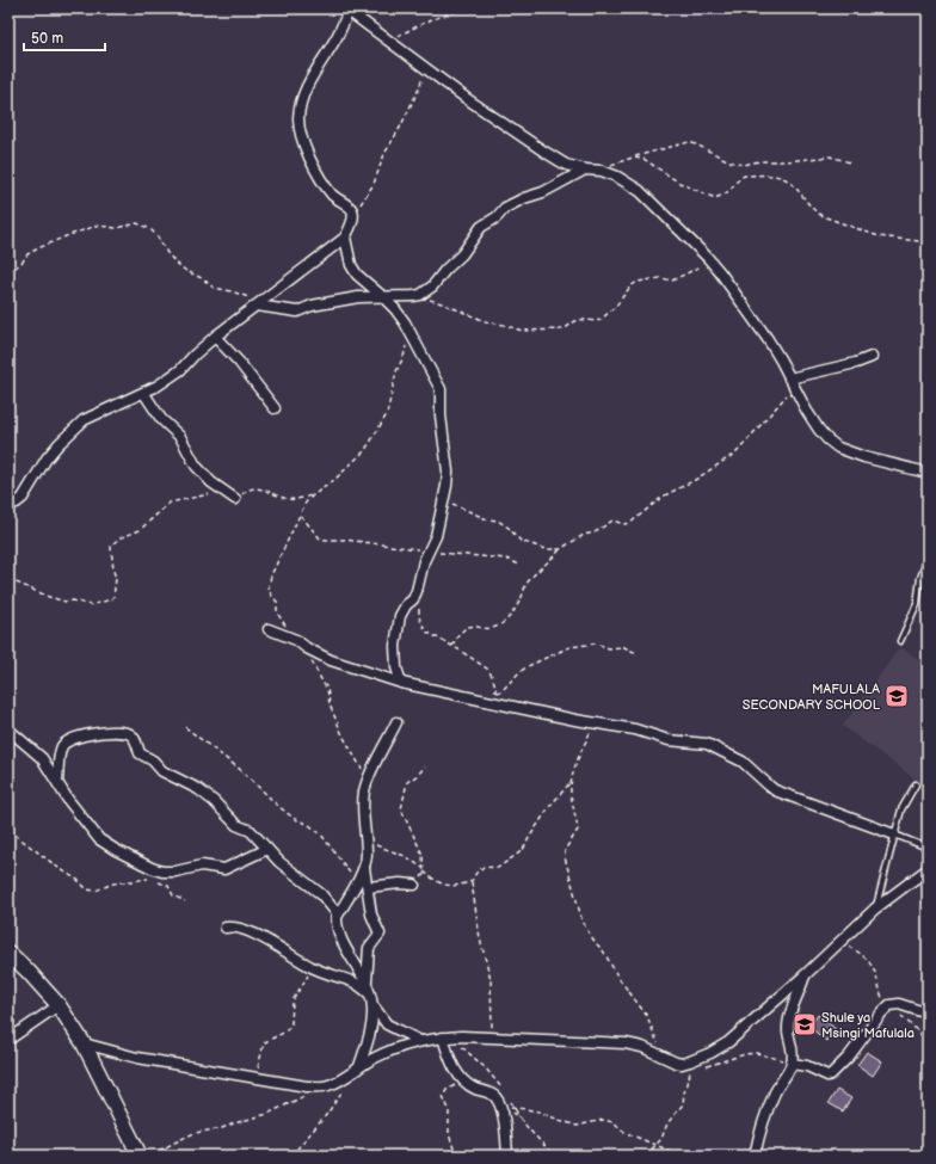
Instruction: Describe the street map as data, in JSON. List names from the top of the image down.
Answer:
{
  "places": {
    "school or university": ["MAFULALA SECONDARY SCHOOL", "Shule ya Msingi Mafulala"]
  },
  "scale_bar": "50 m"
}
